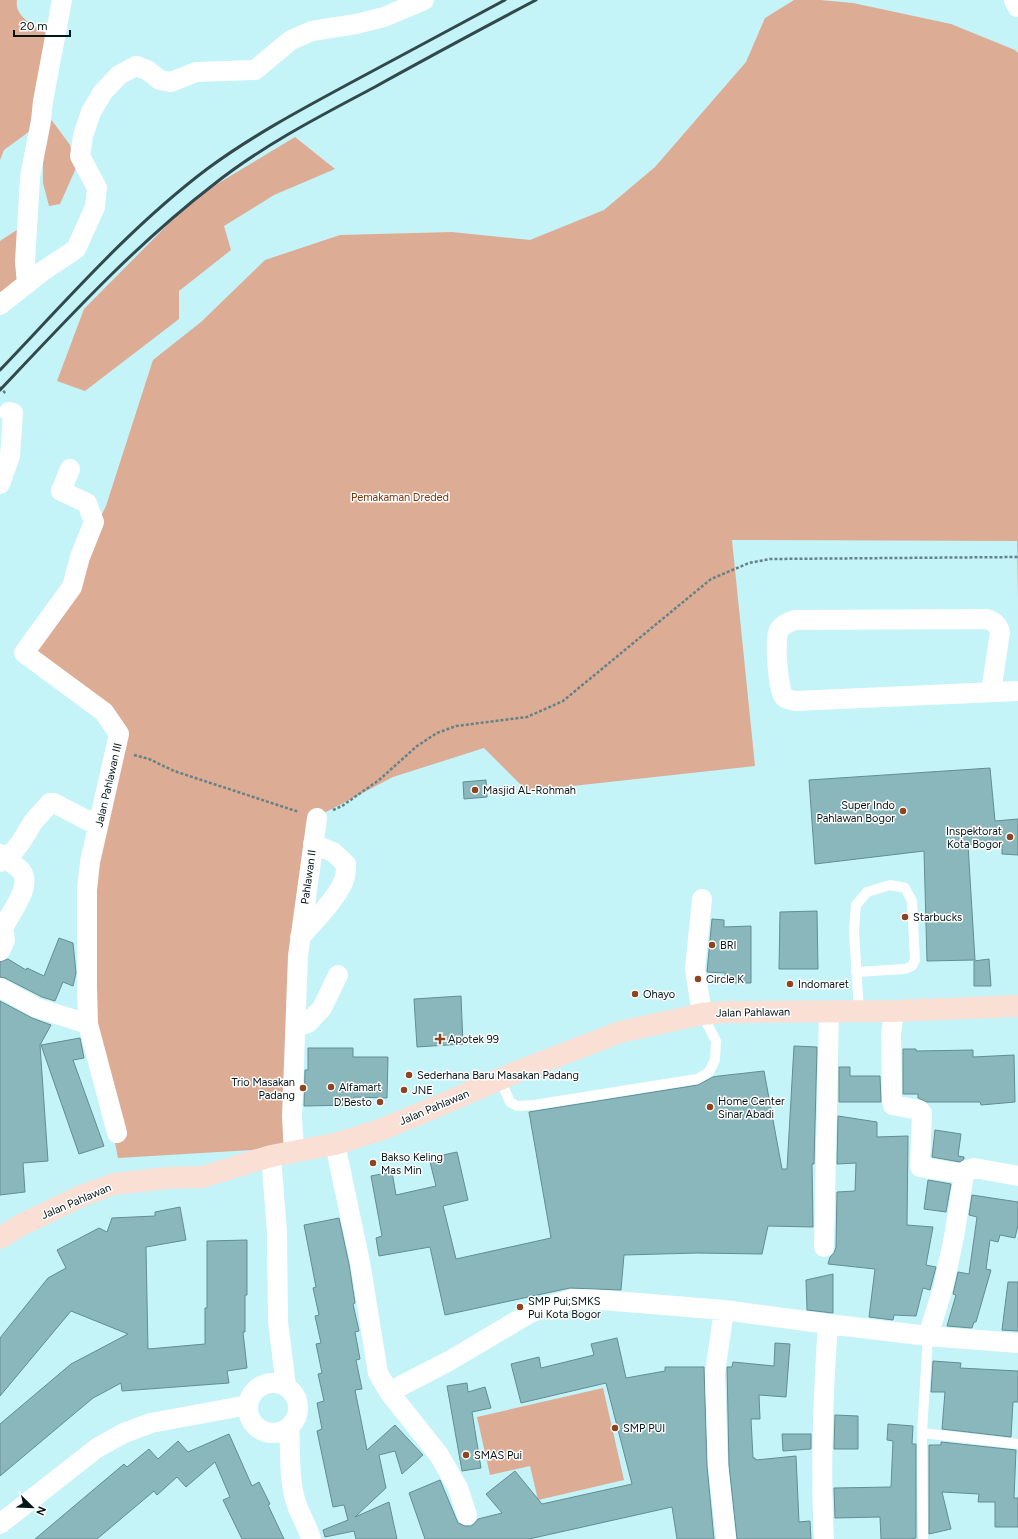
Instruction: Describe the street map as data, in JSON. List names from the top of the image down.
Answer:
{
  "streets": {
    "main road": ["Jalan Pahlawan"],
    "street": ["Jalan Pahlawan III", "Pahlawan II"]
  },
  "crossings": [
    ["Pahlawan II", "Jalan Pahlawan"]
  ],
  "parks": ["Pemakaman Dreded"],
  "places": {
    "other": [
      "Masjid AL-Rohmah",
      "Super Indo Pahlawan Bogor",
      "Inspektorat Kota Bogor",
      "Starbucks",
      "BRI",
      "Circle K",
      "Indomaret",
      "Ohayo",
      "Sederhana Baru Masakan Padang",
      "Alfamart",
      "Trio Masakan Padang",
      "JNE",
      "D'Besto",
      "Home Center Sinar Abadi",
      "Bakso Keling Mas Min",
      "SMP Pui;SMKS Pui Kota Bogor",
      "SMP PUI",
      "SMAS Pui"
    ],
    "health": ["Apotek 99"]
  },
  "scale_bar": "20 m",
  "north": "bottom right"
}
